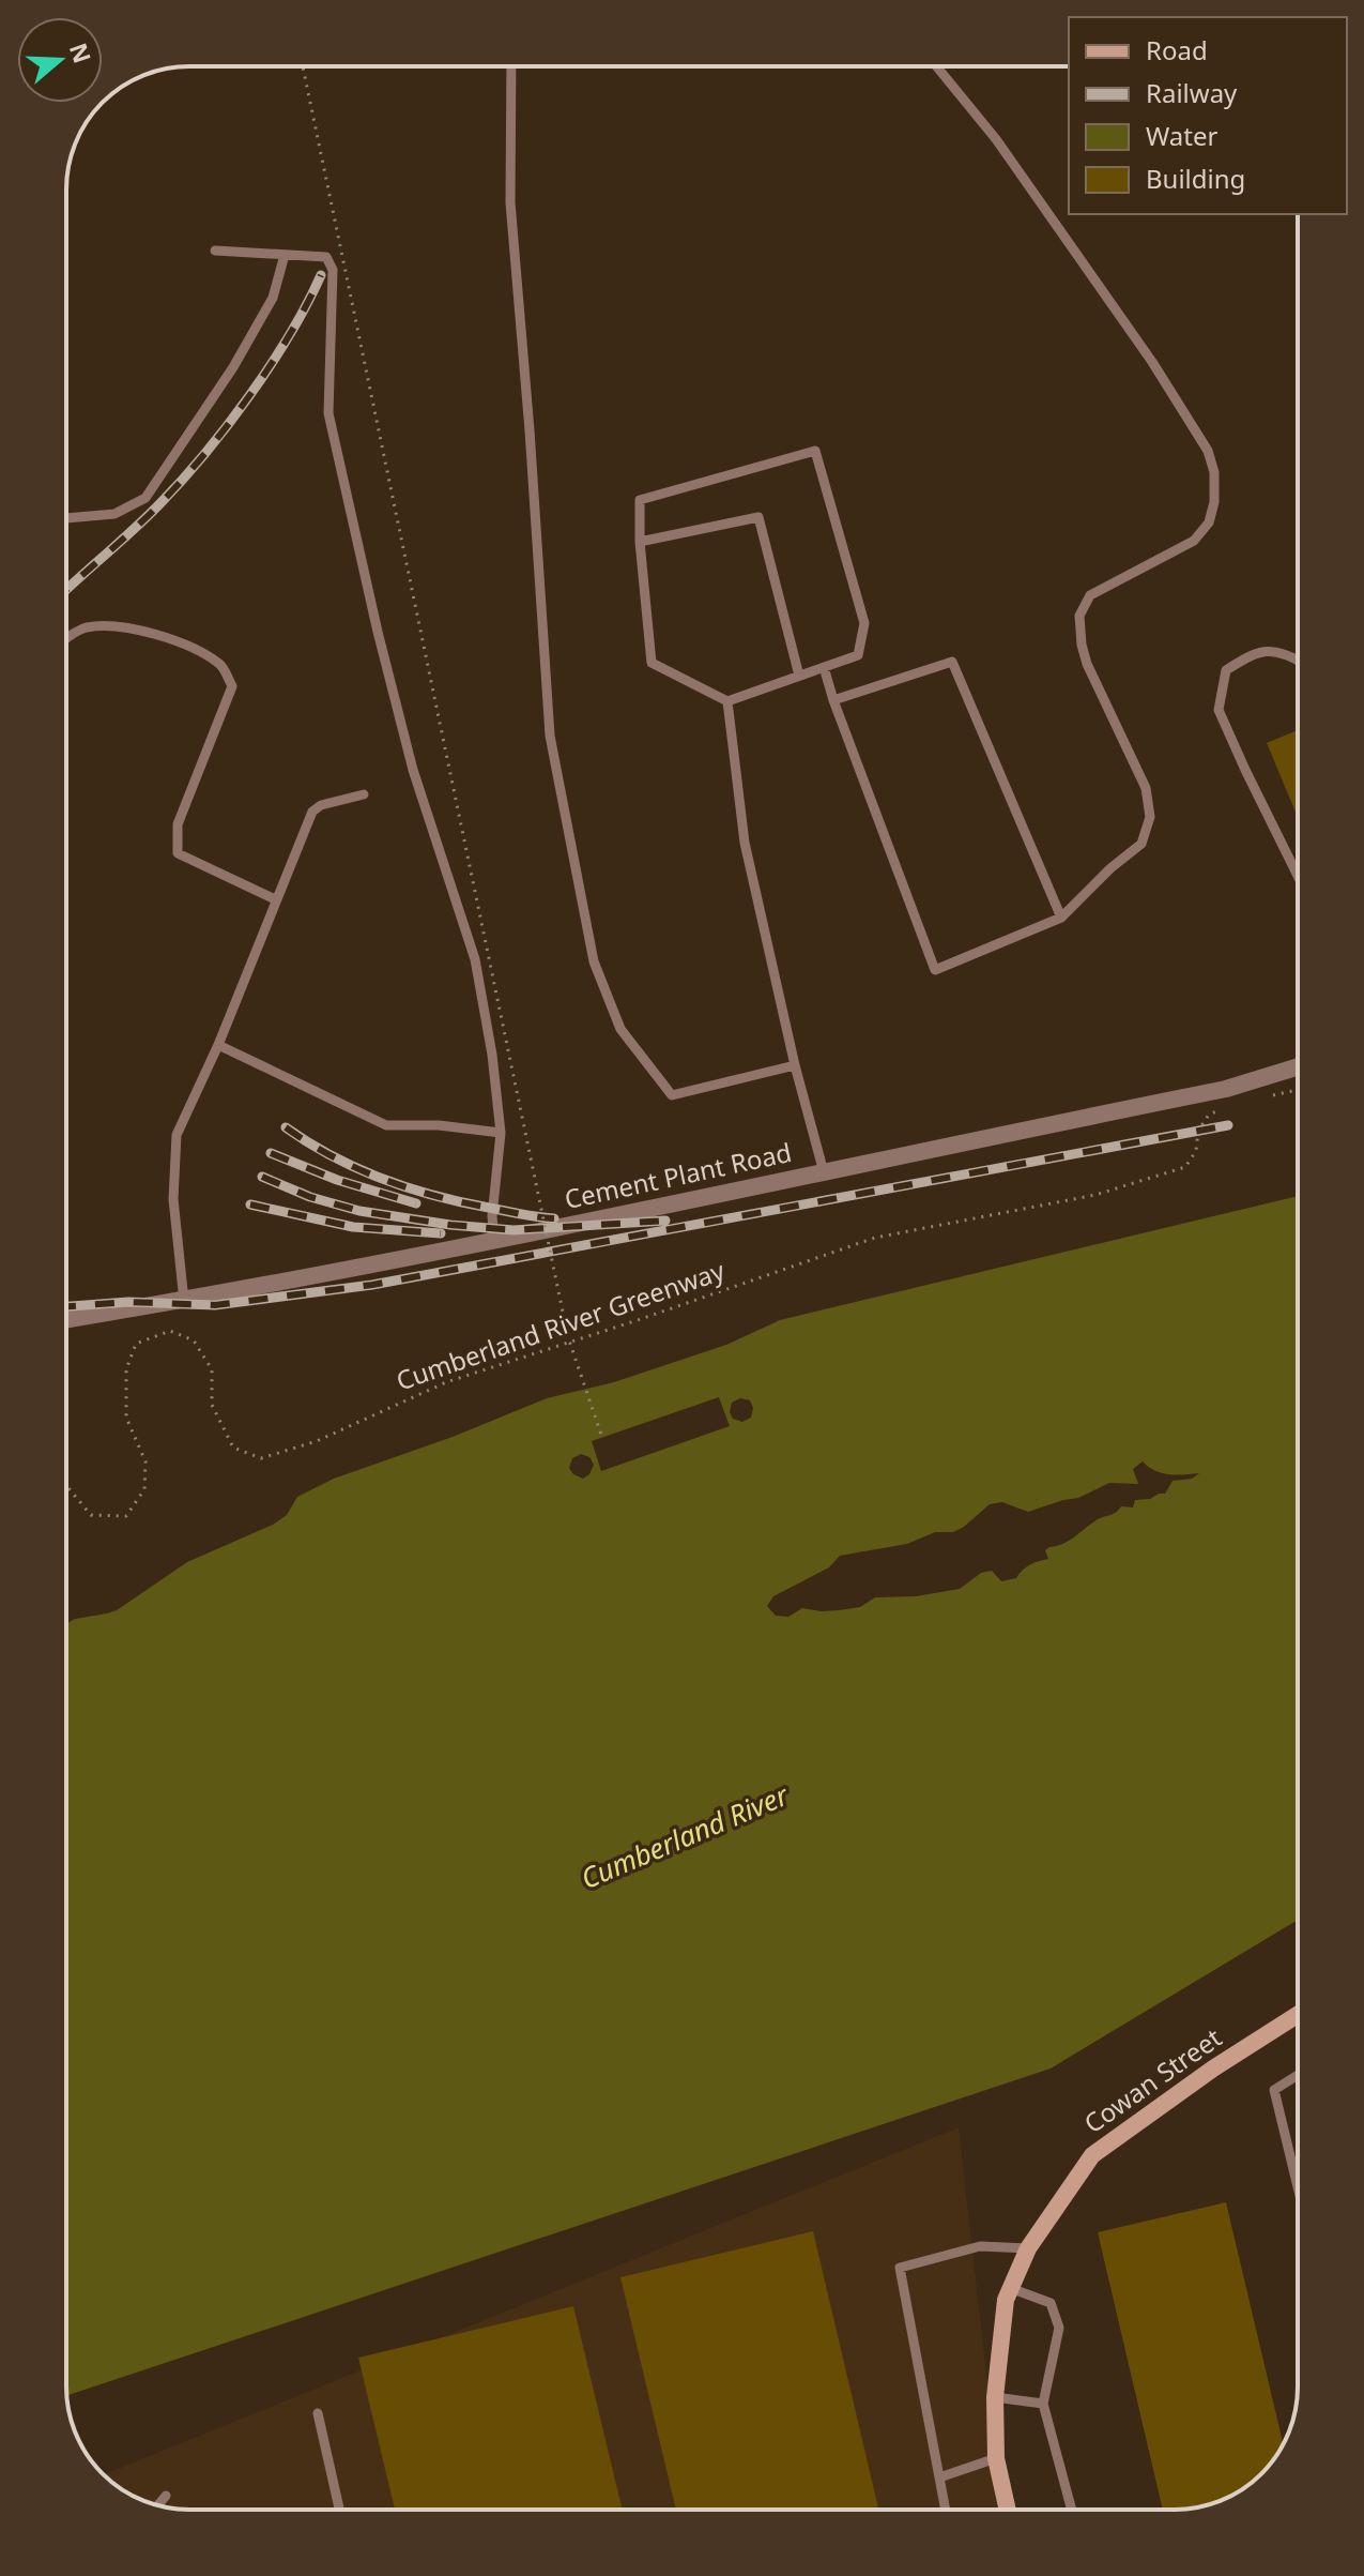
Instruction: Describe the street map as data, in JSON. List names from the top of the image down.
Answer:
{
  "streets": {
    "street": ["Cement Plant Road", "Cowan Street"],
    "path": ["Cumberland River Greenway"]
  },
  "water": ["Cumberland River"],
  "legend": [
    "Road",
    "Railway",
    "Water",
    "Building"
  ],
  "north": "right"
}
